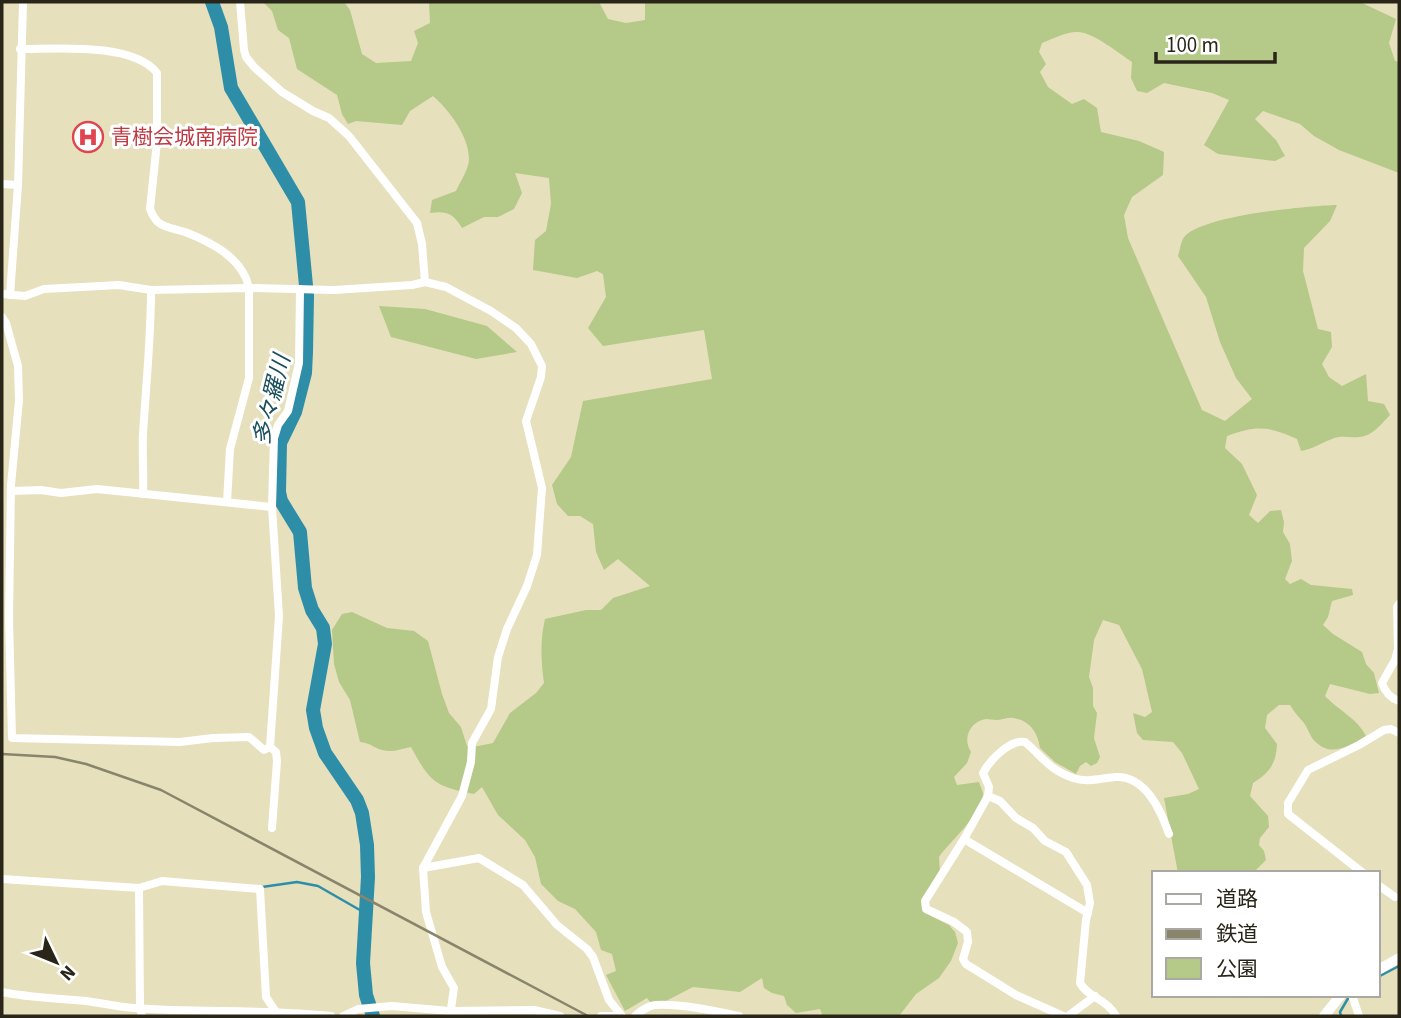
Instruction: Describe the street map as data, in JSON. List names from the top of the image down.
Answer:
{
  "water": ["多々羅川"],
  "places": {
    "hospital": ["青樹会城南病院"]
  },
  "legend": ["道路", "鉄道", "公園"],
  "scale_bar": "100 m",
  "north": "bottom right"
}
